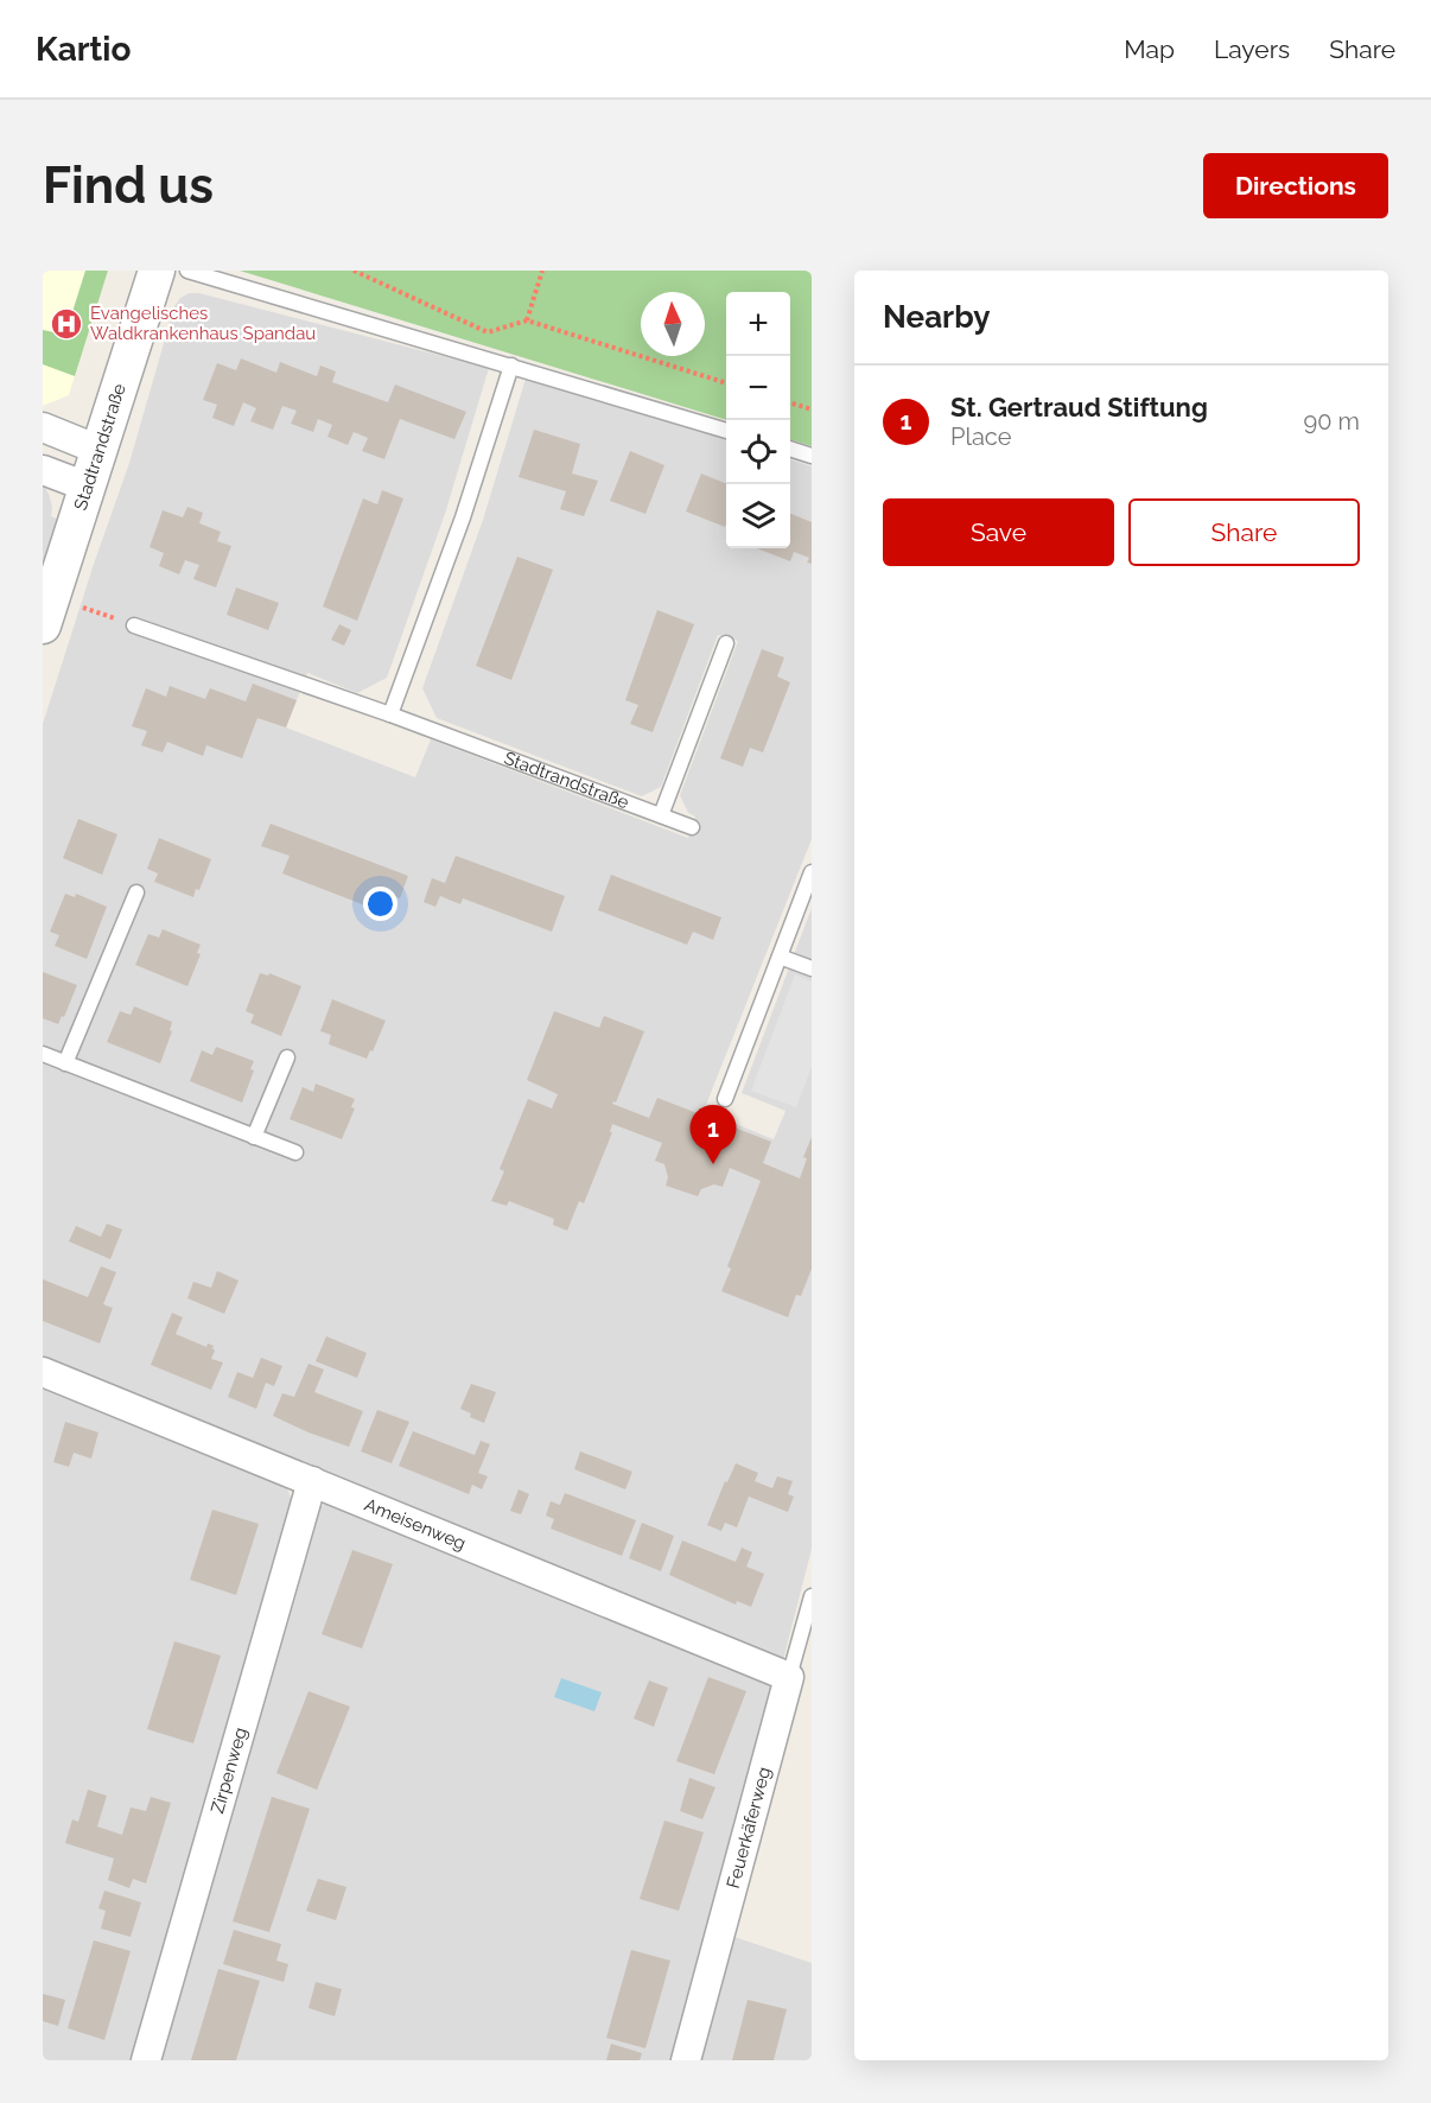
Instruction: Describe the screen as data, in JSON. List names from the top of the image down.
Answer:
{
  "streets": {
    "street": [
      "Stadtrandstraße",
      "Ameisenweg",
      "Zirpenweg",
      "Feuerkäferweg"
    ]
  },
  "crossings": [
    ["Ameisenweg", "Zirpenweg"],
    ["Ameisenweg", "Feuerkäferweg"]
  ],
  "places": {
    "hospital": ["Evangelisches Waldkrankenhaus Spandau"]
  },
  "north": "top",
  "page": {
    "header": "Kartio",
    "nav": ["Map", "Layers", "Share"],
    "buttons": [
      "Directions",
      ["Save", "Share"]
    ],
    "title": "Find us",
    "heading": "Nearby",
    "map_buttons": ["+", "−"],
    "list": [
      {
        "mark": "1",
        "name": "St. Gertraud Stiftung",
        "note": "Place",
        "value": "90 m"
      }
    ],
    "pins": "1"
  }
}
